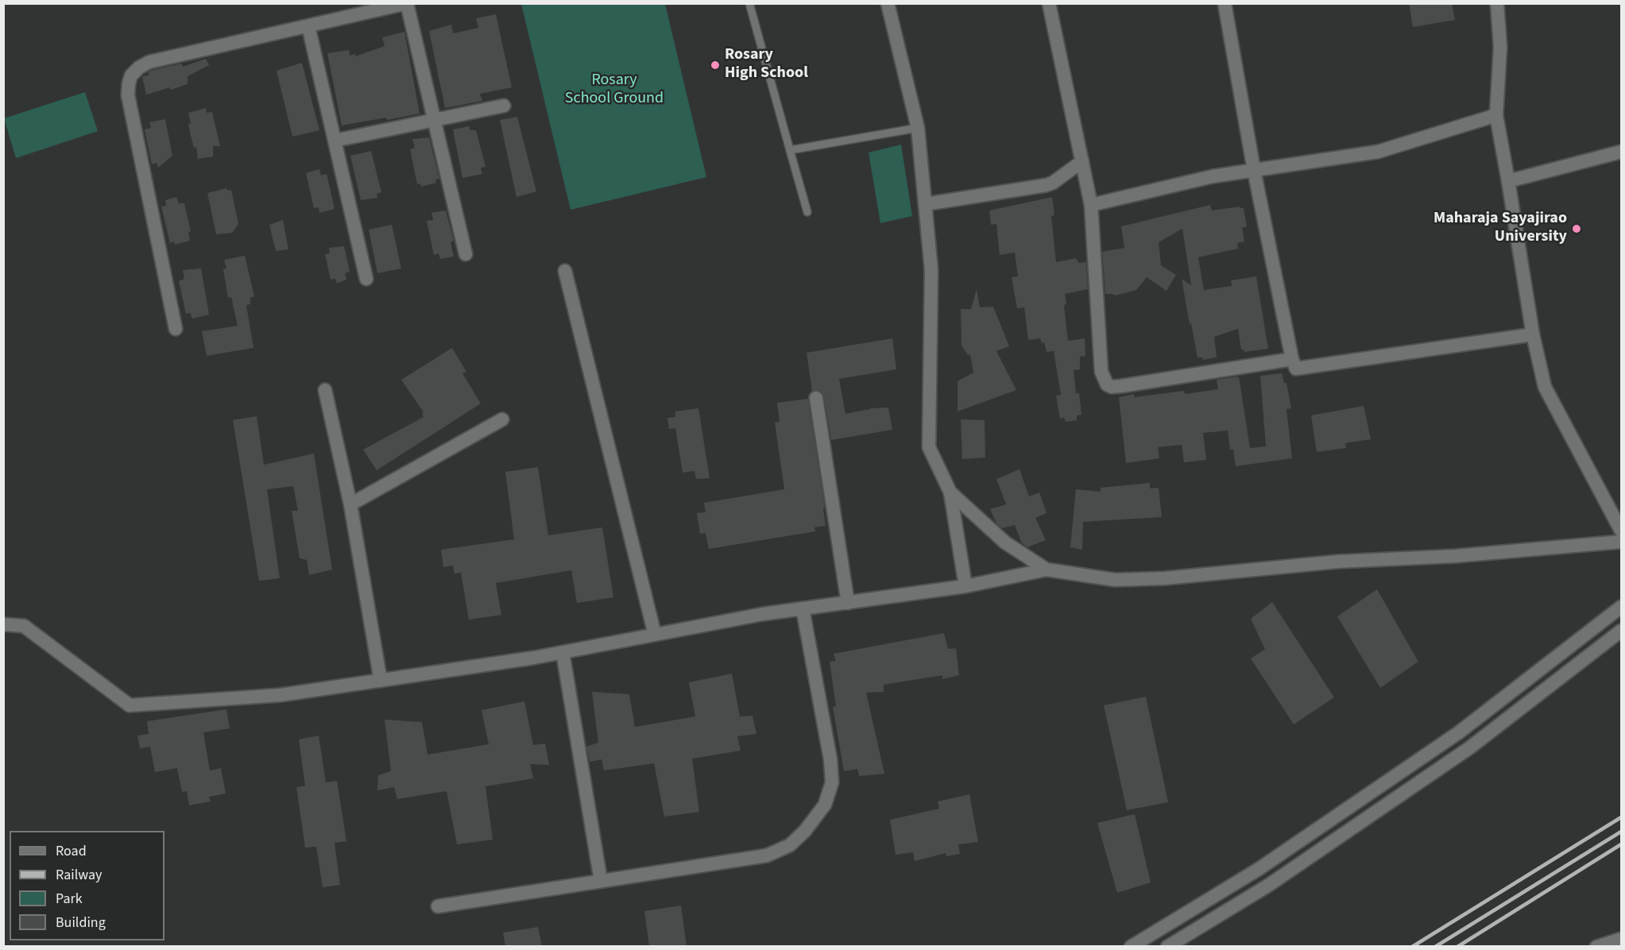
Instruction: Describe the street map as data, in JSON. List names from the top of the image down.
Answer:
{
  "parks": ["Rosary School Ground"],
  "places": ["Rosary High School", "Maharaja Sayajirao University"],
  "legend": [
    "Road",
    "Railway",
    "Park",
    "Building"
  ]
}
